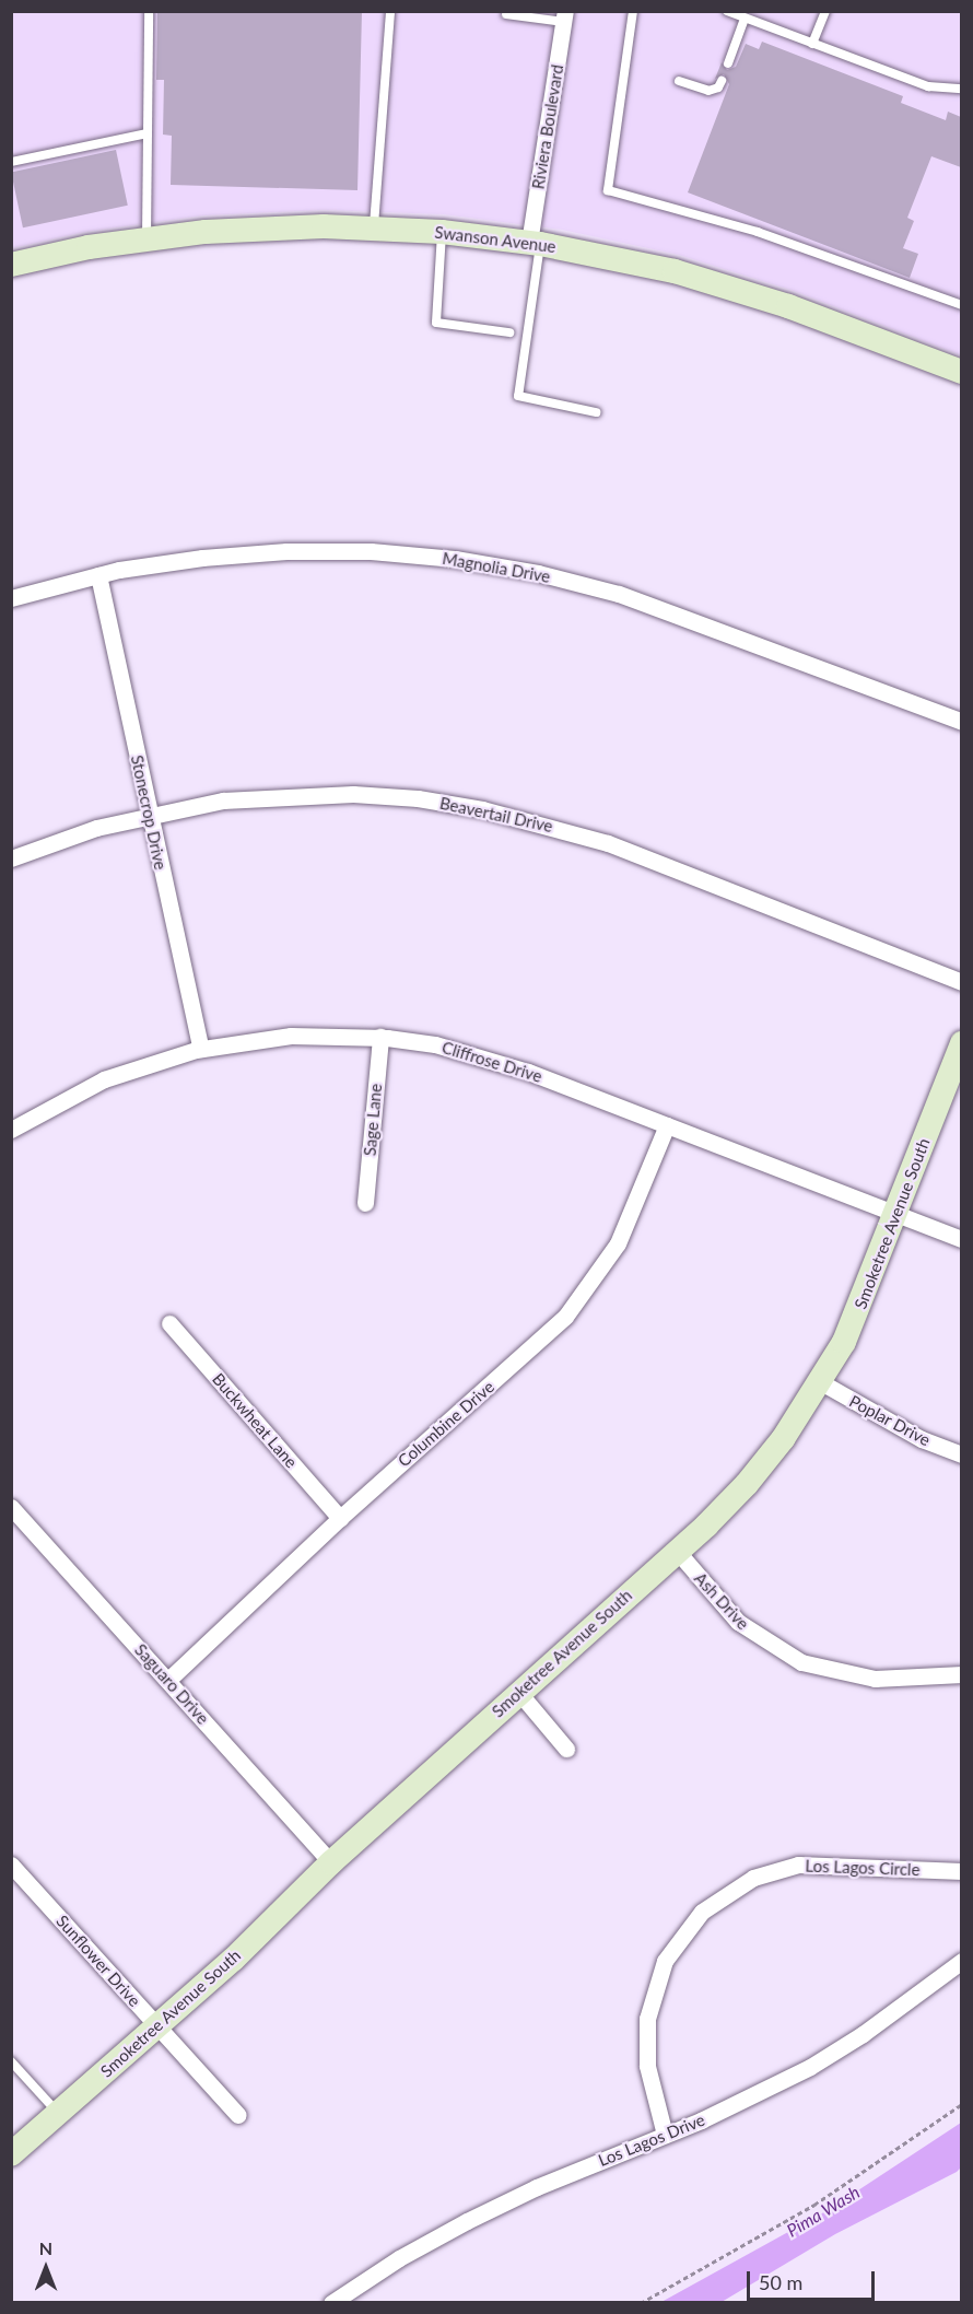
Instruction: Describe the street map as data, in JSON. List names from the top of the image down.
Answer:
{
  "streets": {
    "street": [
      "Riviera Boulevard",
      "Swanson Avenue",
      "Magnolia Drive",
      "Stonecrop Drive",
      "Beavertail Drive",
      "Cliffrose Drive",
      "Sage Lane",
      "Smoketree Avenue South",
      "Buckwheat Lane",
      "Poplar Drive",
      "Columbine Drive",
      "Ash Drive",
      "Saguaro Drive",
      "Los Lagos Circle",
      "Sunflower Drive",
      "Los Lagos Drive"
    ]
  },
  "crossings": [
    ["Riviera Boulevard", "Swanson Avenue"],
    ["Magnolia Drive", "Stonecrop Drive"],
    ["Stonecrop Drive", "Beavertail Drive"],
    ["Stonecrop Drive", "Cliffrose Drive"],
    ["Cliffrose Drive", "Sage Lane"],
    ["Cliffrose Drive", "Smoketree Avenue South"],
    ["Cliffrose Drive", "Columbine Drive"],
    ["Smoketree Avenue South", "Poplar Drive"],
    ["Smoketree Avenue South", "Ash Drive"],
    ["Smoketree Avenue South", "Saguaro Drive"],
    ["Smoketree Avenue South", "Sunflower Drive"],
    ["Buckwheat Lane", "Columbine Drive"],
    ["Columbine Drive", "Saguaro Drive"],
    ["Los Lagos Circle", "Los Lagos Drive"]
  ],
  "water": ["Pima Wash"],
  "scale_bar": "50 m",
  "north": "top"
}
